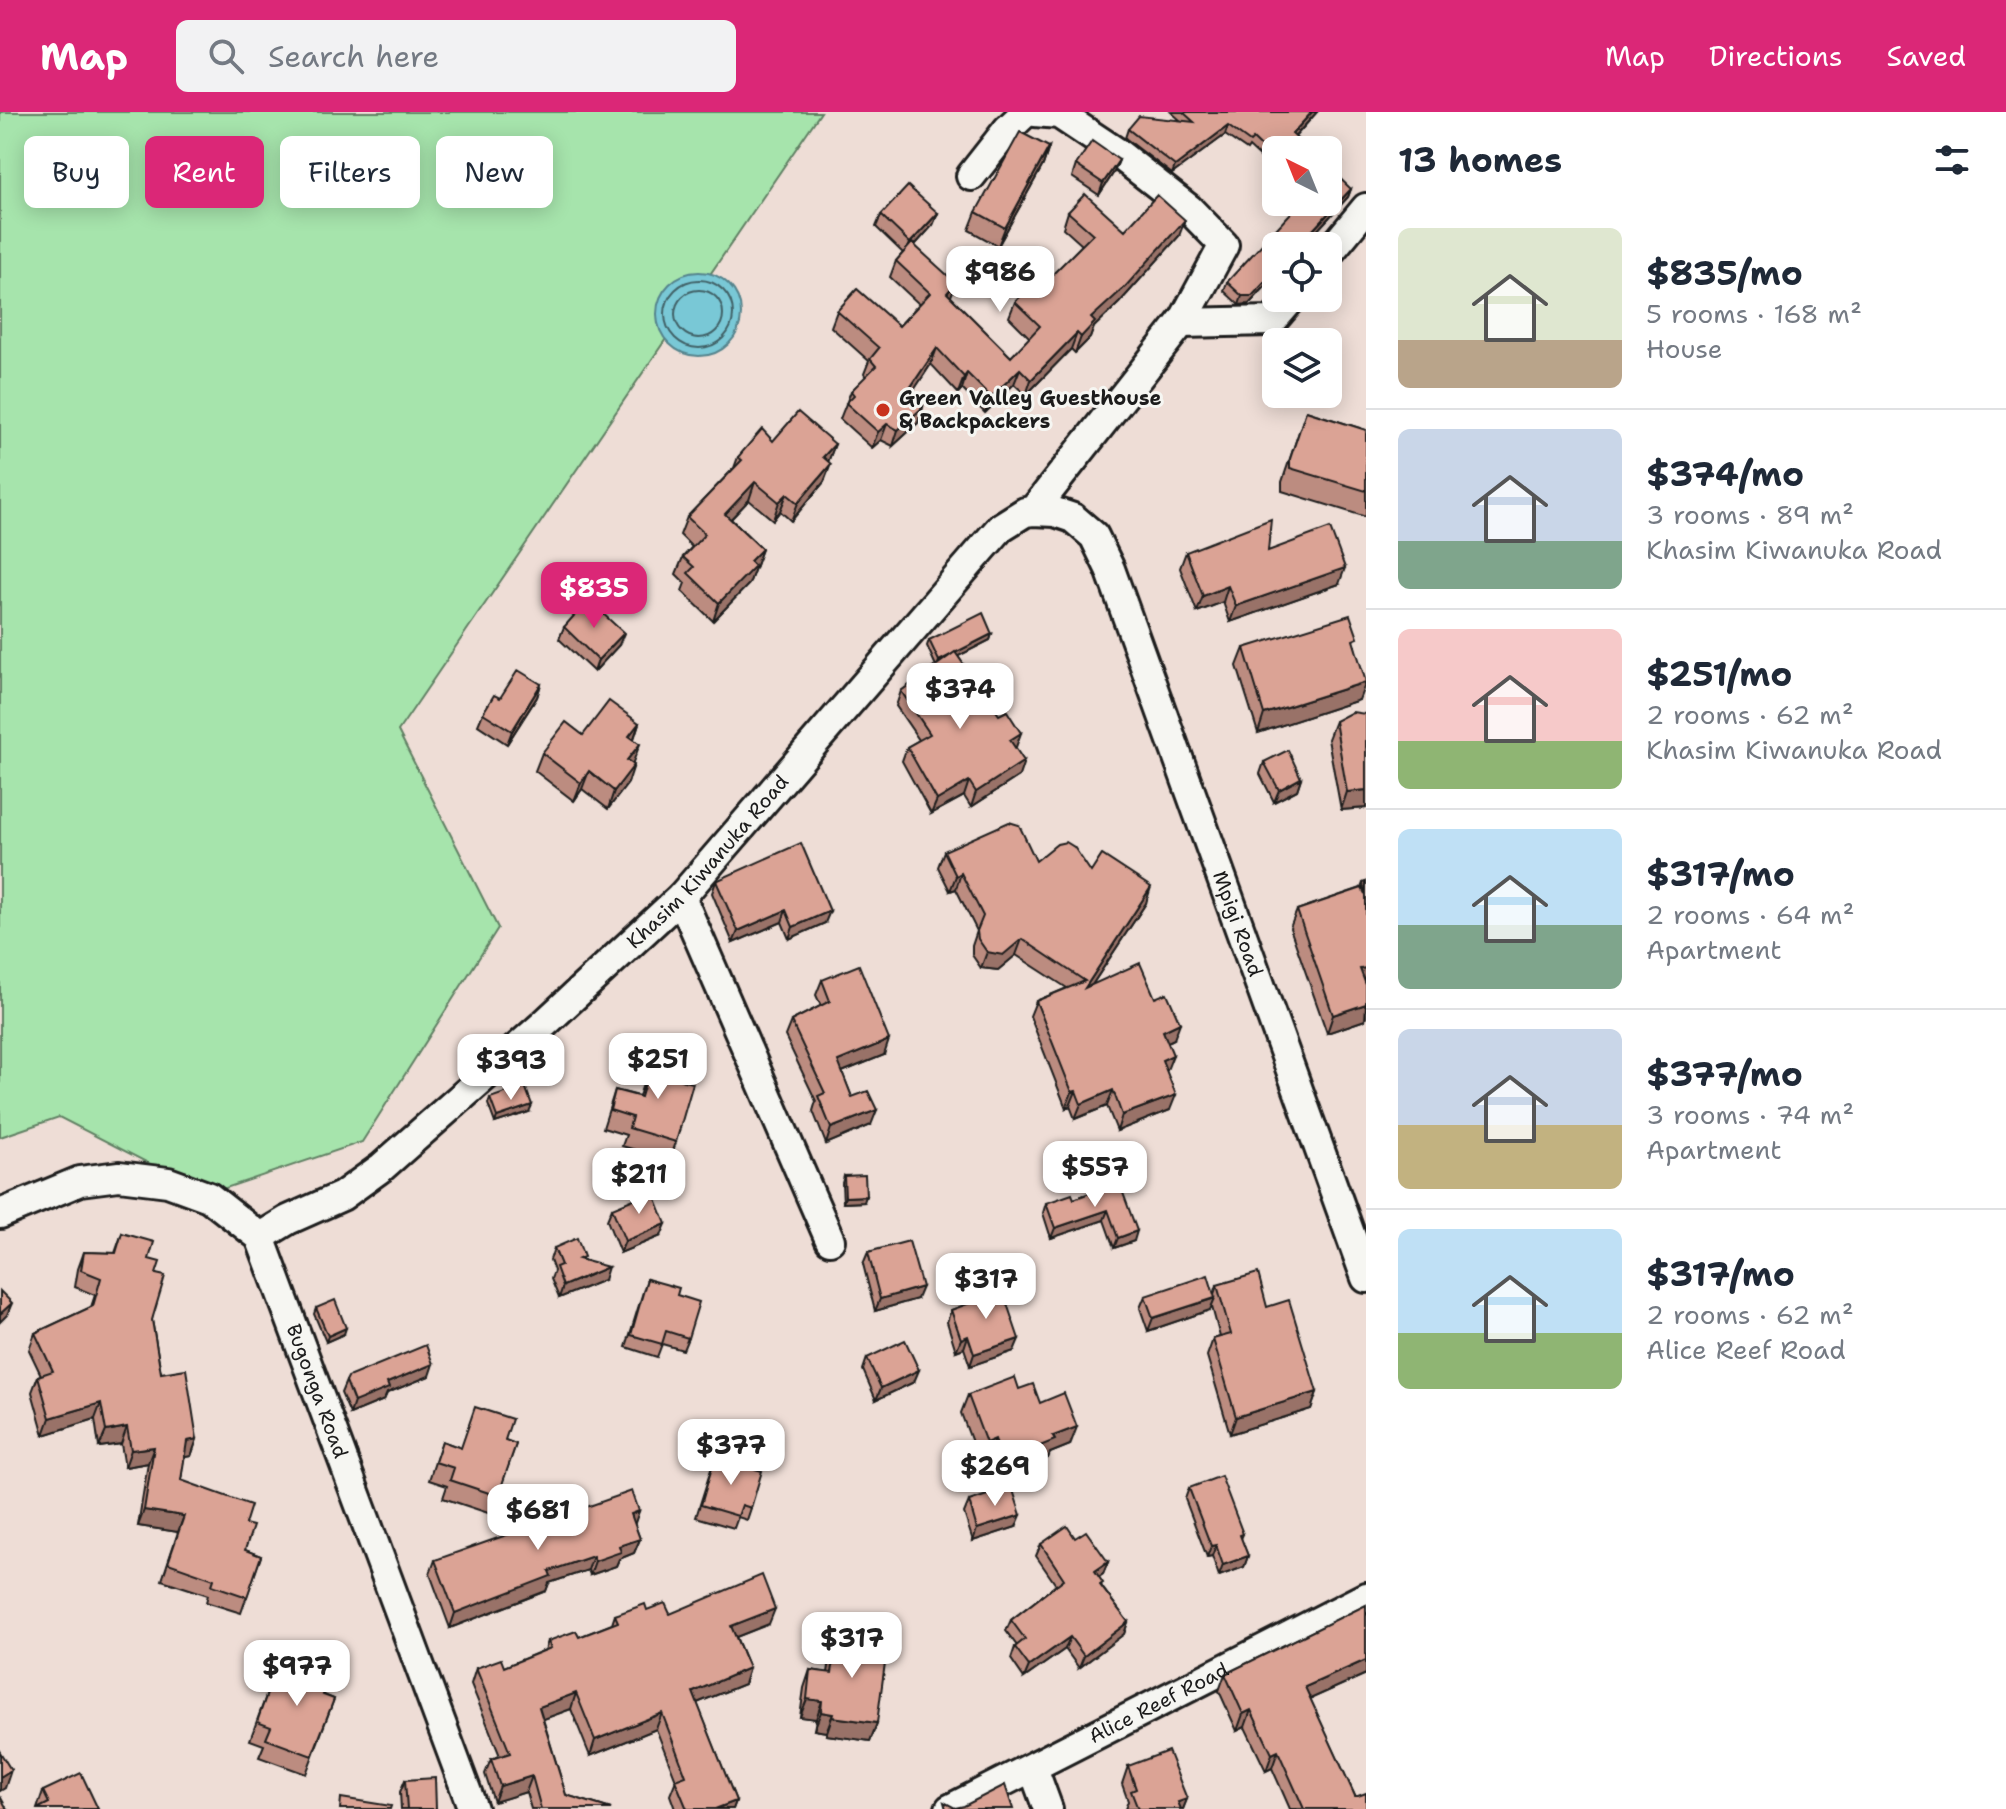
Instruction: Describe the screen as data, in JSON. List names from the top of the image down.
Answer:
{
  "streets": {
    "street": [
      "Khasim Kiwanuka Road",
      "Mpigi Road",
      "Bugonga Road",
      "Alice Reef Road"
    ]
  },
  "crossings": [
    ["Khasim Kiwanuka Road", "Mpigi Road"],
    ["Khasim Kiwanuka Road", "Bugonga Road"]
  ],
  "places": ["Green Valley Guesthouse & Backpackers"],
  "north": "top left",
  "page": {
    "header": "Map",
    "search": "Search here",
    "nav": ["Map", "Directions", "Saved"],
    "heading": "13 homes",
    "chip": [
      "Buy",
      "Rent",
      "Filters",
      "New"
    ],
    "list": [
      {
        "name": "$835/mo",
        "note": "5 rooms · 168 m² · House"
      },
      {
        "name": "$374/mo",
        "note": "3 rooms · 89 m² · Khasim Kiwanuka Road"
      },
      {
        "name": "$251/mo",
        "note": "2 rooms · 62 m² · Khasim Kiwanuka Road"
      },
      {
        "name": "$317/mo",
        "note": "2 rooms · 64 m² · Apartment"
      },
      {
        "name": "$377/mo",
        "note": "3 rooms · 74 m² · Apartment"
      },
      {
        "name": "$317/mo",
        "note": "2 rooms · 62 m² · Alice Reef Road"
      }
    ],
    "price": [
      "$986",
      "$835",
      "$374",
      "$251",
      "$393",
      "$557",
      "$211",
      "$317",
      "$377",
      "$269",
      "$681",
      "$317",
      "$977"
    ]
  }
}
